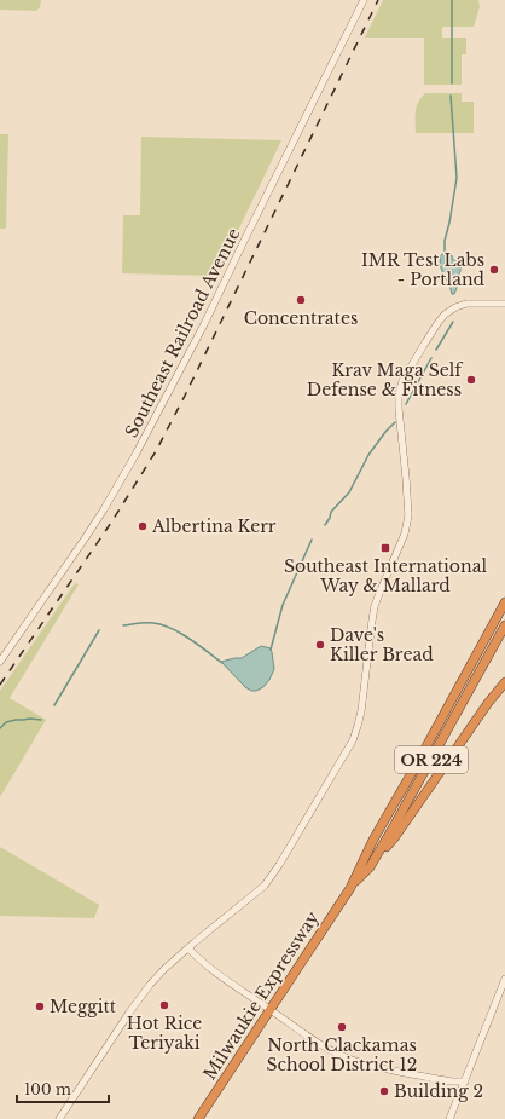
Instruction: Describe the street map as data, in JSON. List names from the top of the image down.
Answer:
{
  "streets": {
    "highway": ["OR 224", "Milwaukie Expressway"],
    "street": ["Southeast Railroad Avenue"]
  },
  "places": {
    "other": [
      "IMR Test Labs - Portland",
      "Concentrates",
      "Krav Maga Self Defense & Fitness",
      "Albertina Kerr",
      "Dave's Killer Bread",
      "Hot Rice Teriyaki",
      "Meggitt",
      "North Clackamas School District 12",
      "Building 2"
    ],
    "transit": ["Southeast International Way & Mallard"]
  },
  "scale_bar": "100 m"
}
